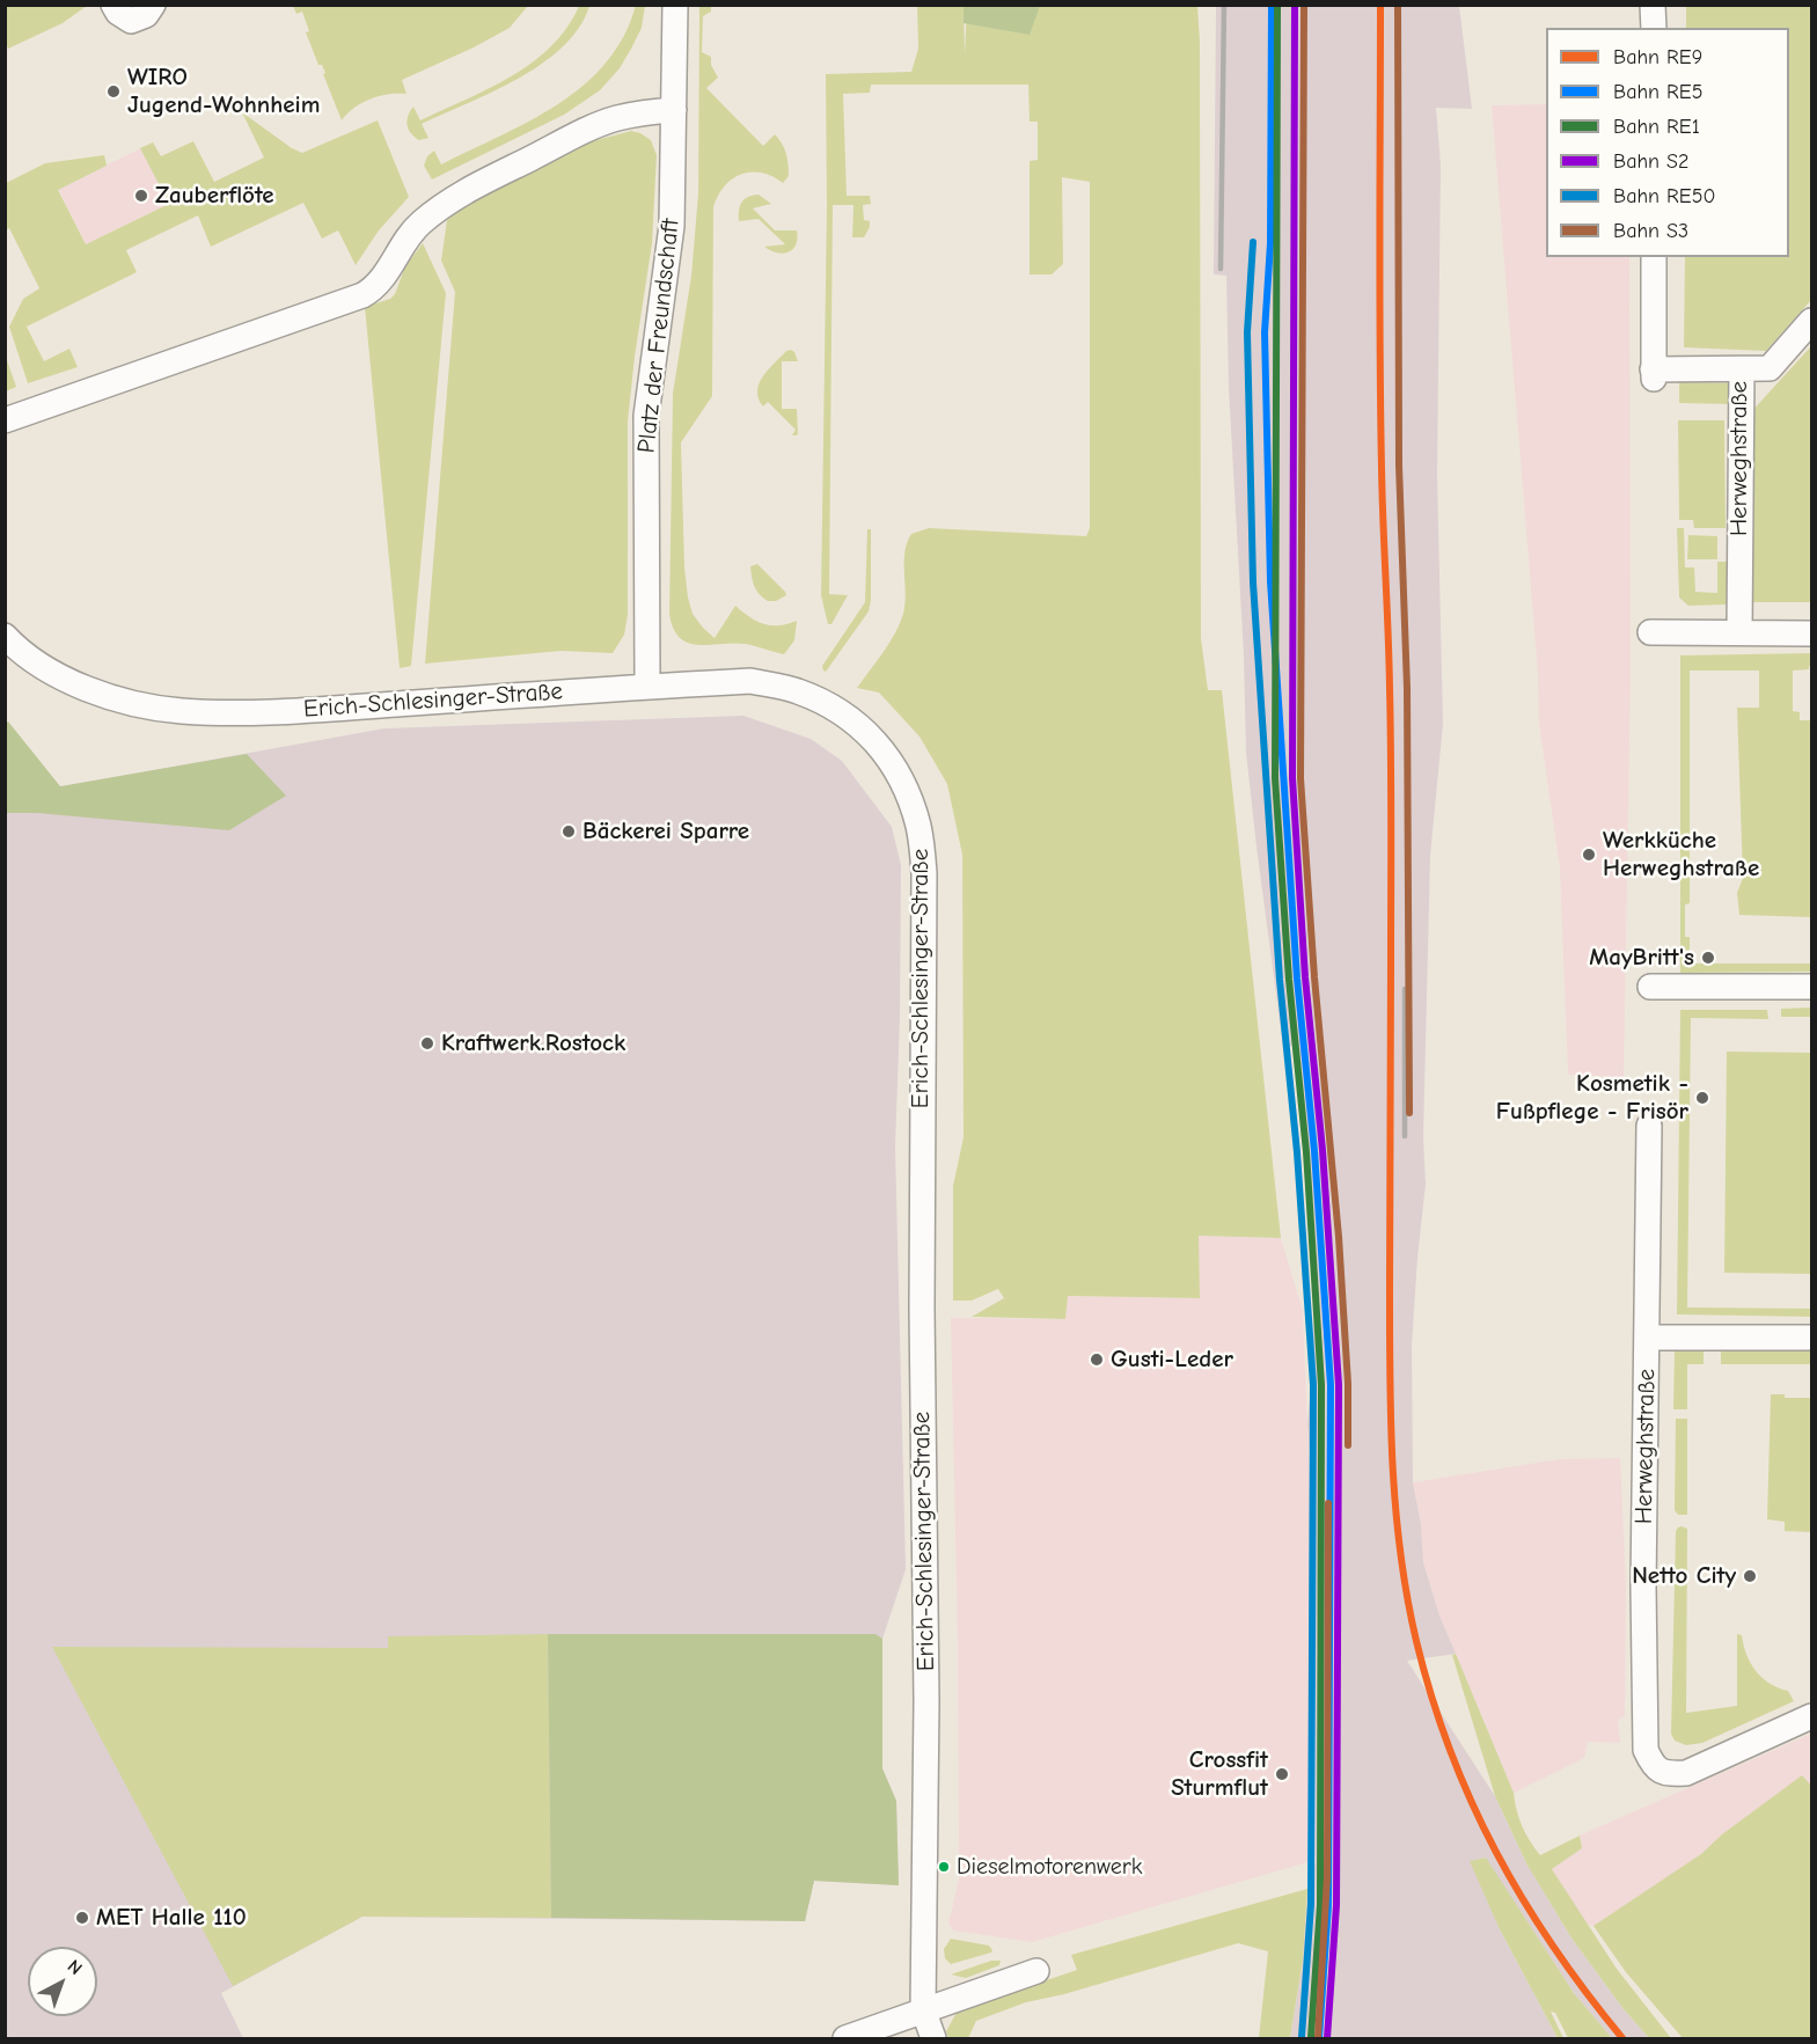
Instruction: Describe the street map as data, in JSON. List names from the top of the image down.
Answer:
{
  "streets": {
    "street": ["Platz der Freundschaft", "Herweghstraße", "Erich-Schlesinger-Straße"]
  },
  "crossings": [
    ["Platz der Freundschaft", "Erich-Schlesinger-Straße"]
  ],
  "places": [
    "WIRO Jugend-Wohnheim",
    "Zauberflöte",
    "Bäckerei Sparre",
    "Werkküche Herweghstraße",
    "MayBritt's",
    "Kraftwerk.Rostock",
    "Kosmetik - Fußpflege - Frisör",
    "Gusti-Leder",
    "Netto City",
    "Crossfit Sturmflut",
    "Dieselmotorenwerk",
    "MET Halle 110"
  ],
  "lines": [
    "rail line RE9",
    "rail line RE5",
    "rail line RE1",
    "rail line S2",
    "rail line S3",
    "rail line RE50"
  ],
  "legend": [
    "Bahn RE9",
    "Bahn RE5",
    "Bahn RE1",
    "Bahn S2",
    "Bahn RE50",
    "Bahn S3"
  ],
  "north": "top right"
}
